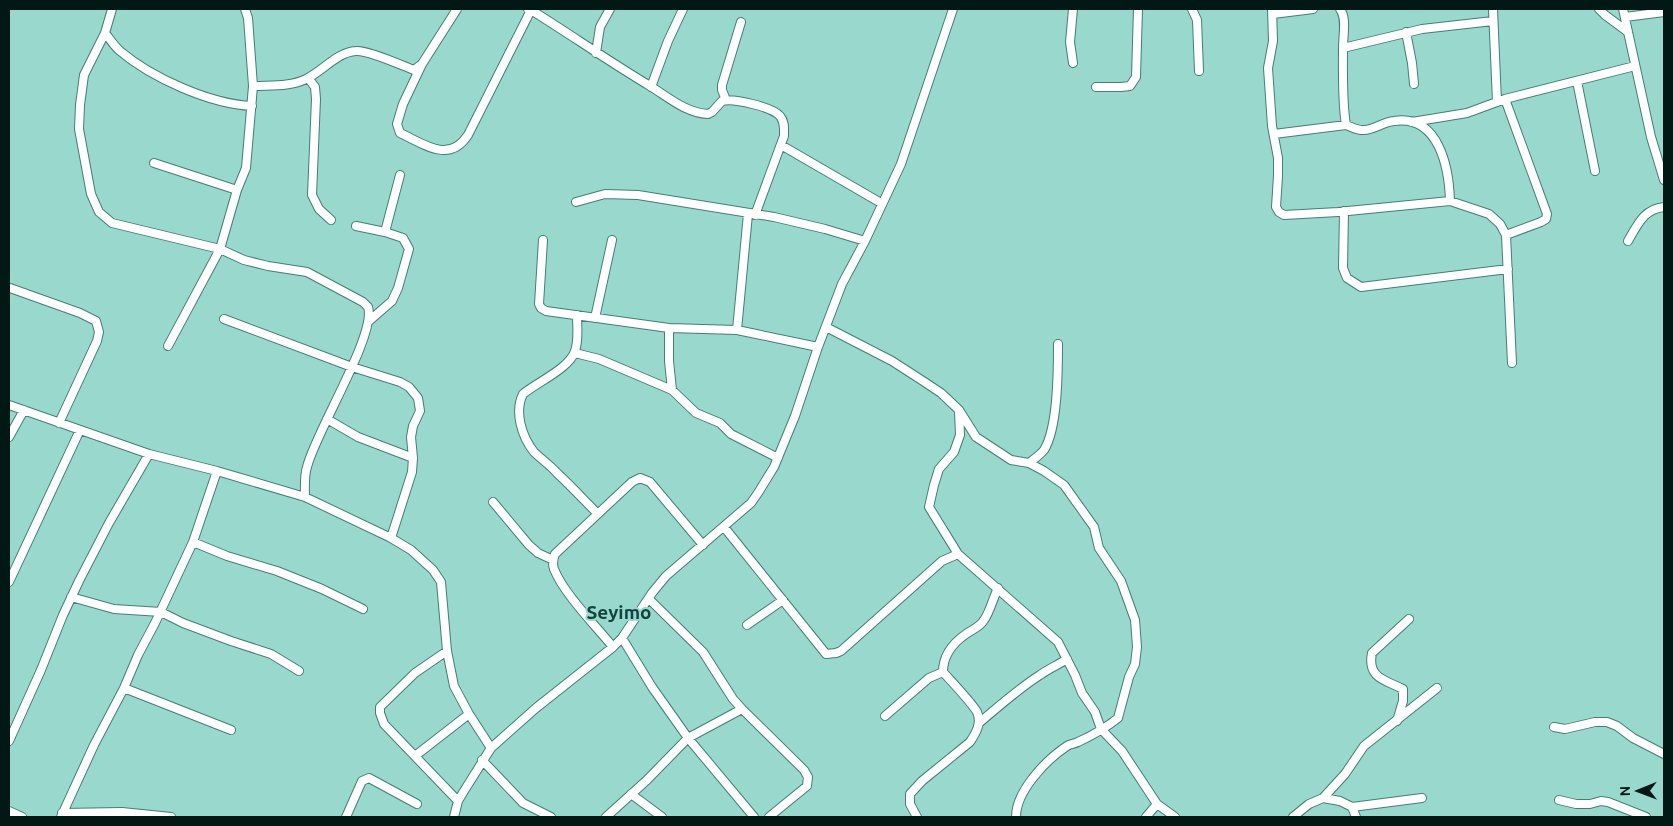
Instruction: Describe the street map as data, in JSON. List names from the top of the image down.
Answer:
{
  "districts": ["Seyimo"],
  "north": "left"
}
